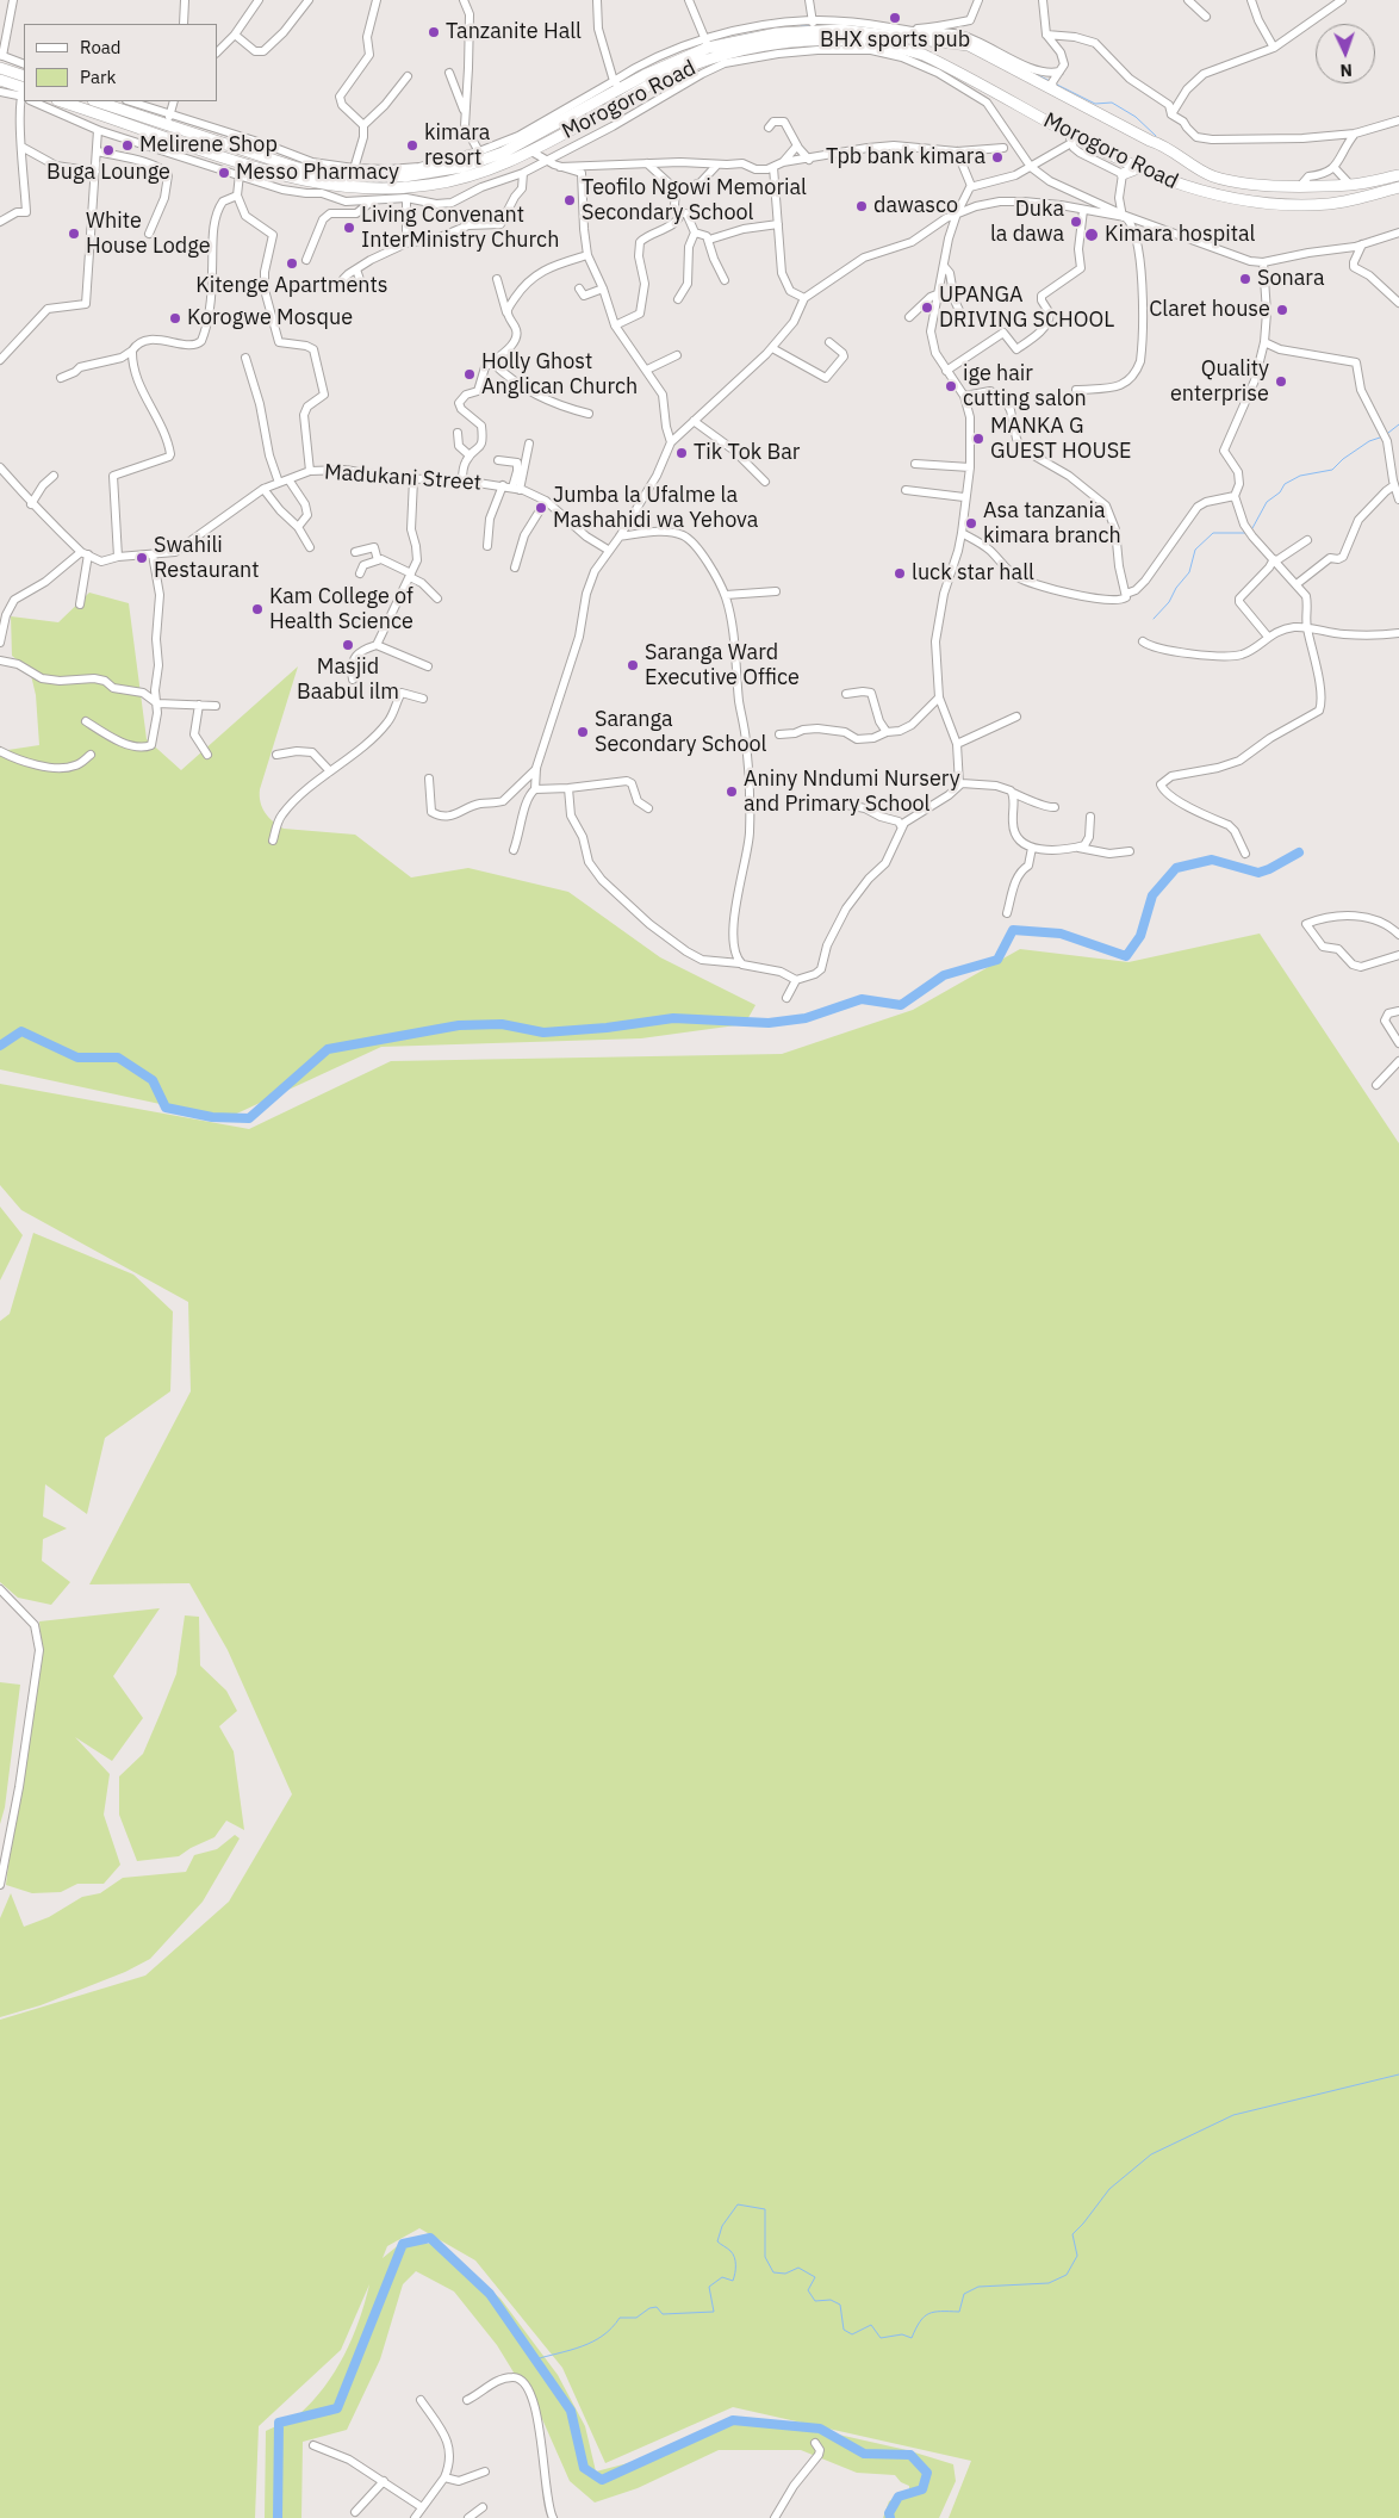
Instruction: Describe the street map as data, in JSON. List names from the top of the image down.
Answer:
{
  "streets": {
    "highway": ["Morogoro Road"],
    "street": ["Madukani Street"]
  },
  "places": [
    "BHX sports pub",
    "Tanzanite Hall",
    "Melirene Shop",
    "kimara resort",
    "Buga Lounge",
    "Tpb bank kimara",
    "Messo Pharmacy",
    "Teofilo Ngowi Memorial Secondary School",
    "dawasco",
    "Duka la dawa",
    "Living Convenant InterMinistry Church",
    "White House Lodge",
    "Kimara hospital",
    "Kitenge Apartments",
    "Sonara",
    "UPANGA DRIVING SCHOOL",
    "Claret house",
    "Korogwe Mosque",
    "Holly Ghost Anglican Church",
    "Quality enterprise",
    "ige hair cutting salon",
    "MANKA G GUEST HOUSE",
    "Tik Tok Bar",
    "Jumba la Ufalme la Mashahidi wa Yehova",
    "Asa tanzania kimara branch",
    "Swahili Restaurant",
    "luck star hall",
    "Kam College of Health Science",
    "Masjid Baabul ilm",
    "Saranga Ward Executive Office",
    "Saranga Secondary School",
    "Aniny Nndumi Nursery and Primary School"
  ],
  "legend": ["Road", "Park"],
  "north": "bottom"
}
